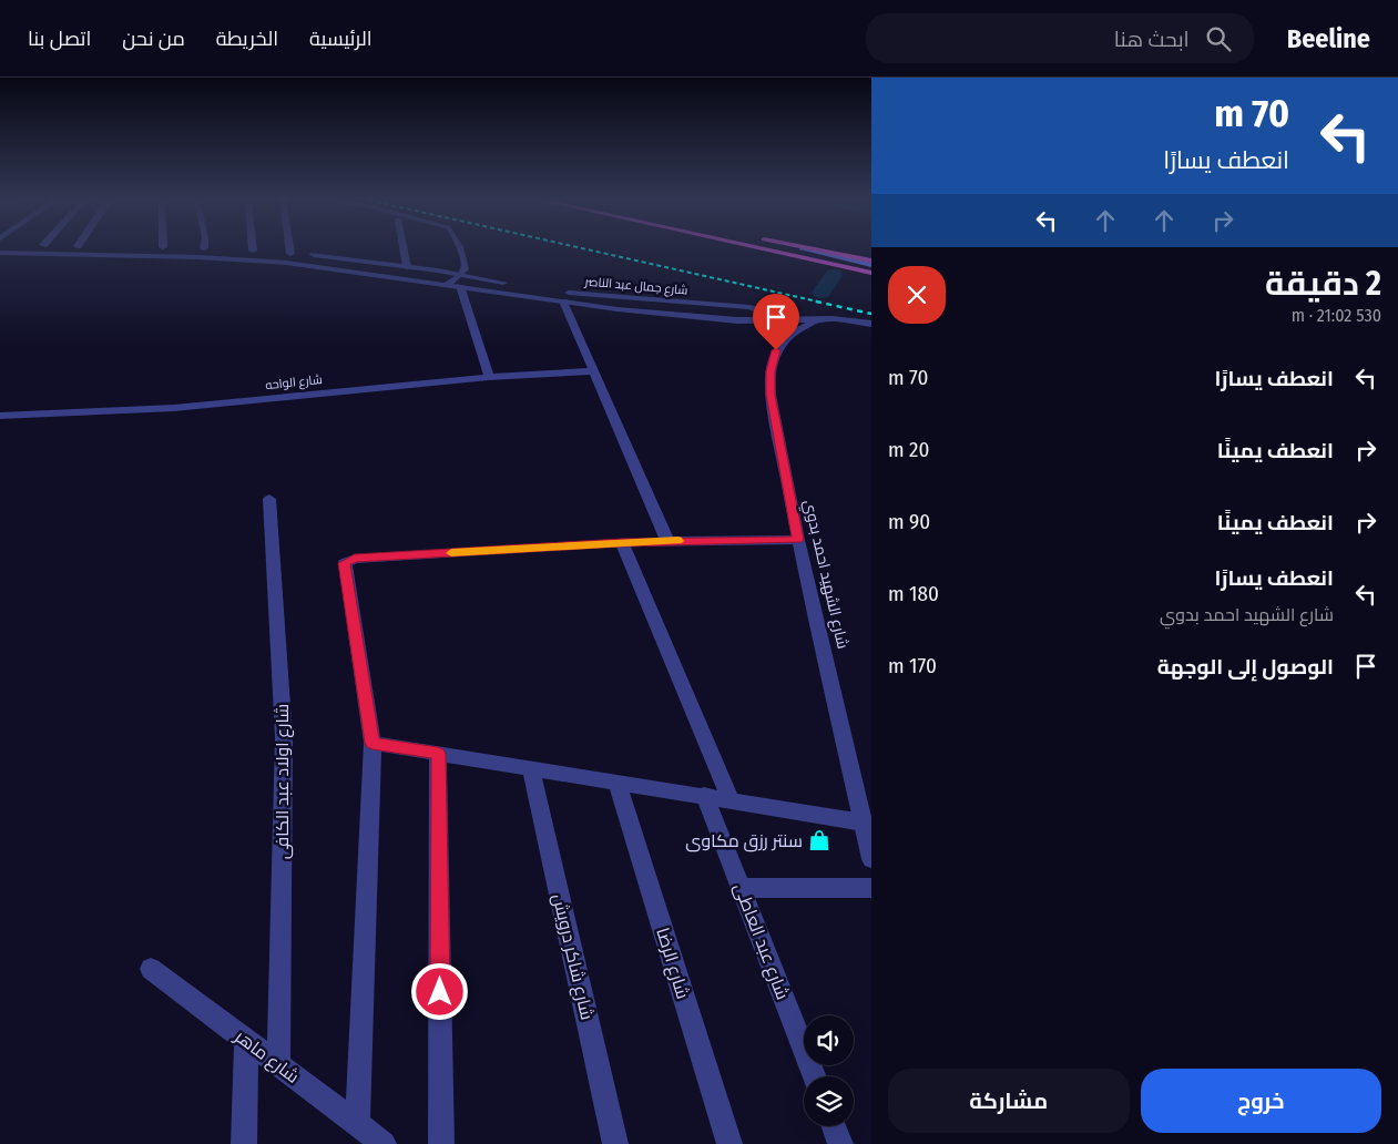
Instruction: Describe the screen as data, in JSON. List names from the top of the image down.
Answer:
{
  "streets": {
    "street": [
      "شارع جمال عبد الناصر",
      "شارع الواحه",
      "شارع الشهيد احمد بدوي",
      "شارع اولاد عبد الكافى",
      "شارع عبد العاطى",
      "شارع شاكر درويش",
      "شارع الرضا",
      "شارع ماهر"
    ]
  },
  "crossings": [
    ["شارع جمال عبد الناصر", "شارع الشهيد احمد بدوي"],
    ["شارع اولاد عبد الكافى", "شارع ماهر"]
  ],
  "places": {
    "shop": ["سنتر رزق مكاوى"]
  },
  "page": {
    "header": "Beeline",
    "search": "ابحث هنا",
    "nav": [
      "الرئيسية",
      "الخريطة",
      "من نحن",
      "اتصل بنا"
    ],
    "turn": ["70 m", "انعطف يسارًا"],
    "heading": ["2 دقيقة", "530 m · 21:02"],
    "list": [
      {
        "name": "انعطف يسارًا",
        "value": "70 m"
      },
      {
        "name": "انعطف يمينًا",
        "value": "20 m"
      },
      {
        "name": "انعطف يمينًا",
        "value": "90 m"
      },
      {
        "name": "انعطف يسارًا",
        "note": "شارع الشهيد احمد بدوي",
        "value": "180 m"
      },
      {
        "name": "الوصول إلى الوجهة",
        "value": "170 m"
      }
    ],
    "buttons": ["خروج", "مشاركة"]
  }
}
